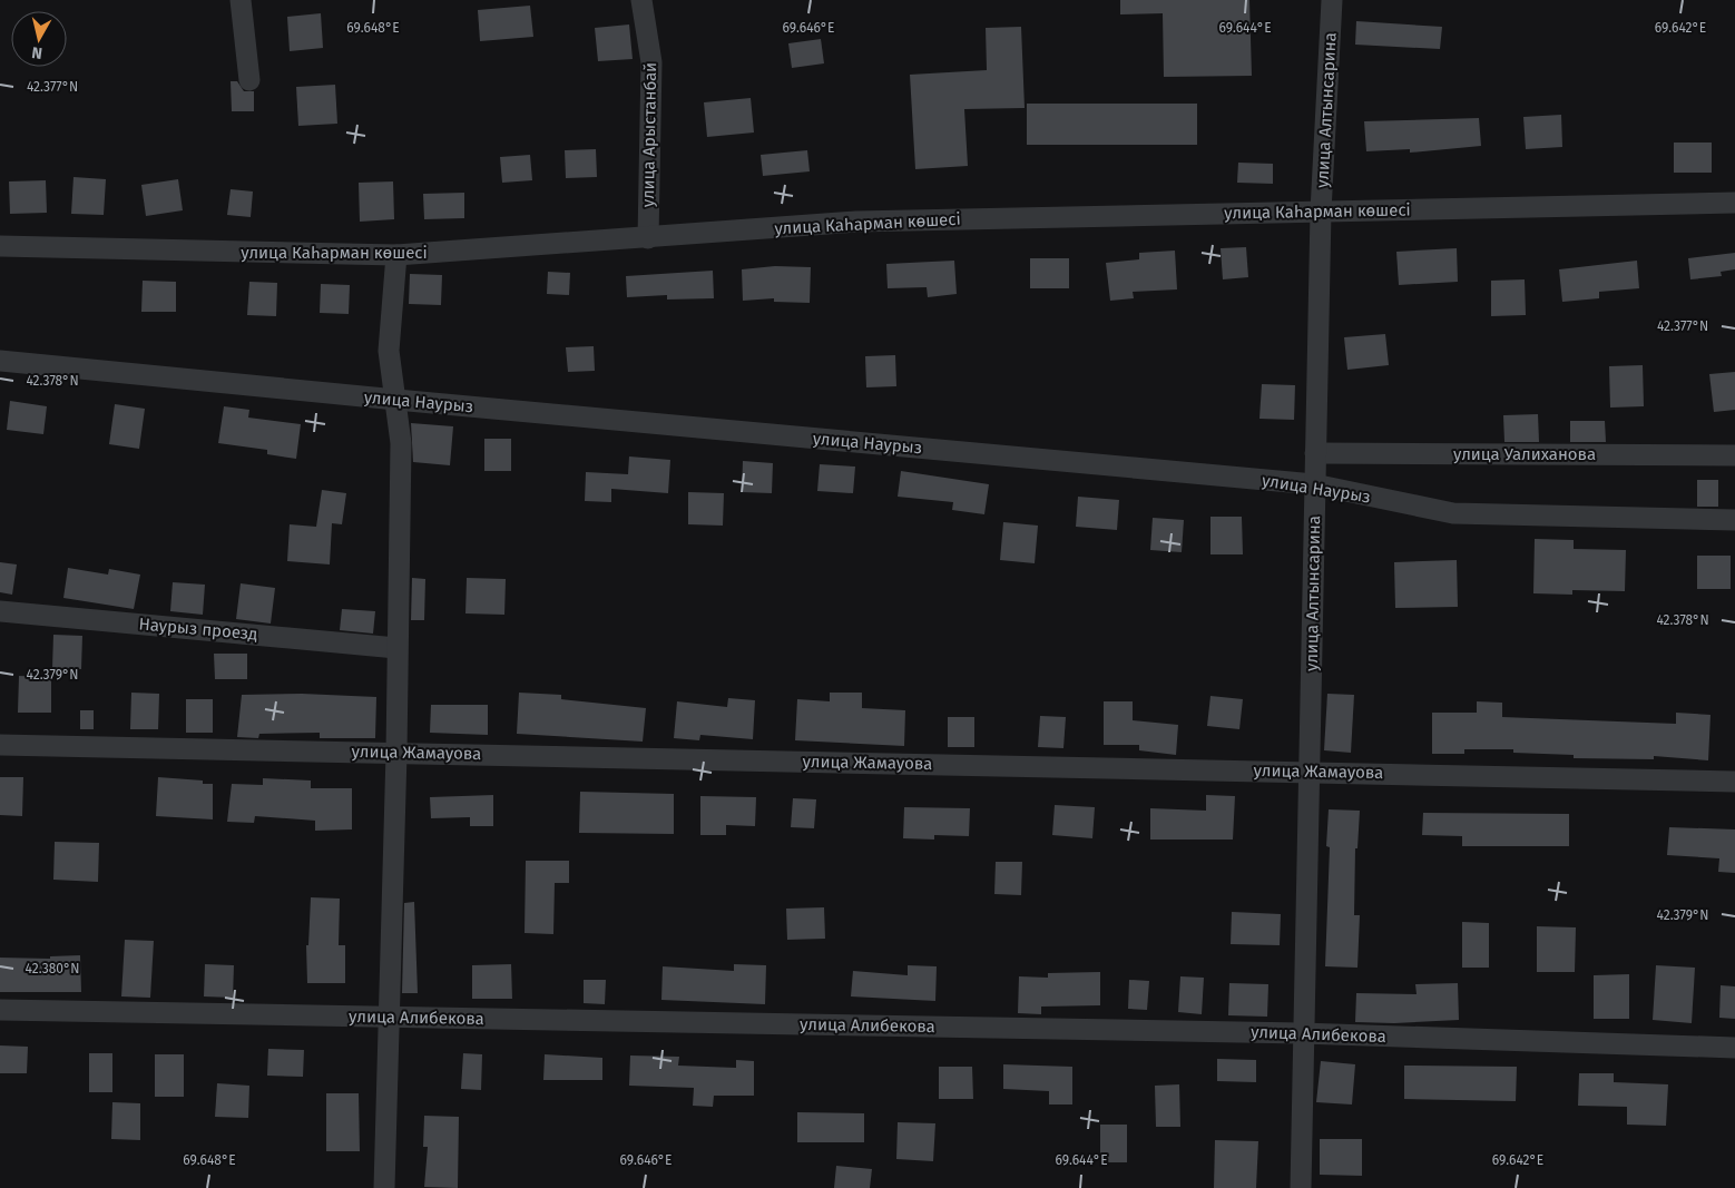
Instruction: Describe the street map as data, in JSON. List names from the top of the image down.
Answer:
{
  "streets": {
    "street": [
      "улица Алтынсарина",
      "улица Арыстанбай",
      "улица Каһарман көшесі",
      "улица Наурыз",
      "улица Уалиханова",
      "Наурыз проезд",
      "улица Жамауова",
      "улица Алибекова"
    ]
  },
  "crossings": [
    ["улица Алтынсарина", "улица Каһарман көшесі"],
    ["улица Алтынсарина", "улица Наурыз"],
    ["улица Алтынсарина", "улица Уалиханова"],
    ["улица Алтынсарина", "улица Жамауова"],
    ["улица Алтынсарина", "улица Алибекова"],
    ["улица Арыстанбай", "улица Каһарман көшесі"]
  ],
  "north": "bottom",
  "coordinates": [
    "69.648°E",
    "69.646°E",
    "69.644°E",
    "69.642°E",
    "42.377°N",
    "42.378°N",
    "42.379°N",
    "42.380°N"
  ]
}
